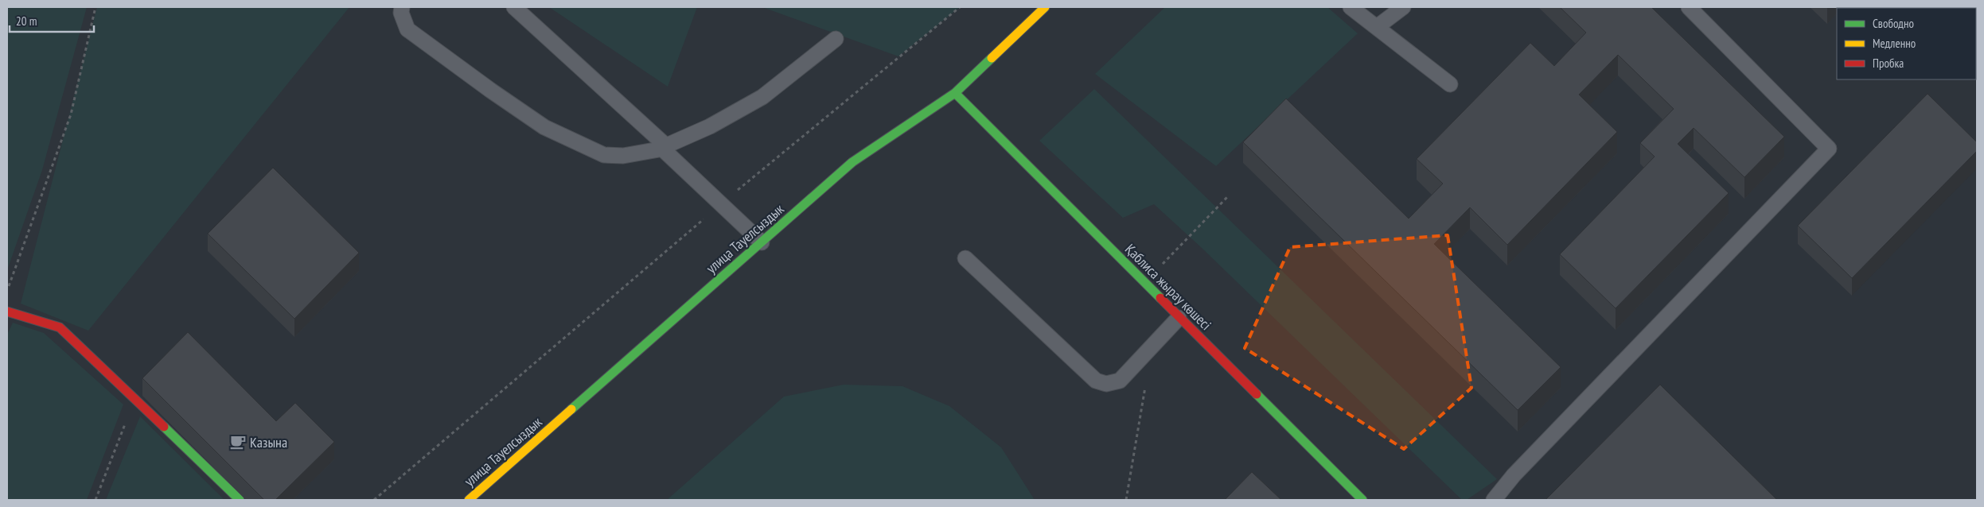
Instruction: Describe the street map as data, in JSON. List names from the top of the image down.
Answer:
{
  "streets": {
    "street": ["улица Тауелсыздык", "Қаблиса жырау көшесі"]
  },
  "crossings": [
    ["улица Тауелсыздык", "Қаблиса жырау көшесі"]
  ],
  "places": {
    "cafe": ["Казына"]
  },
  "legend": ["Свободно", "Медленно", "Пробка"],
  "scale_bar": "20 m"
}
